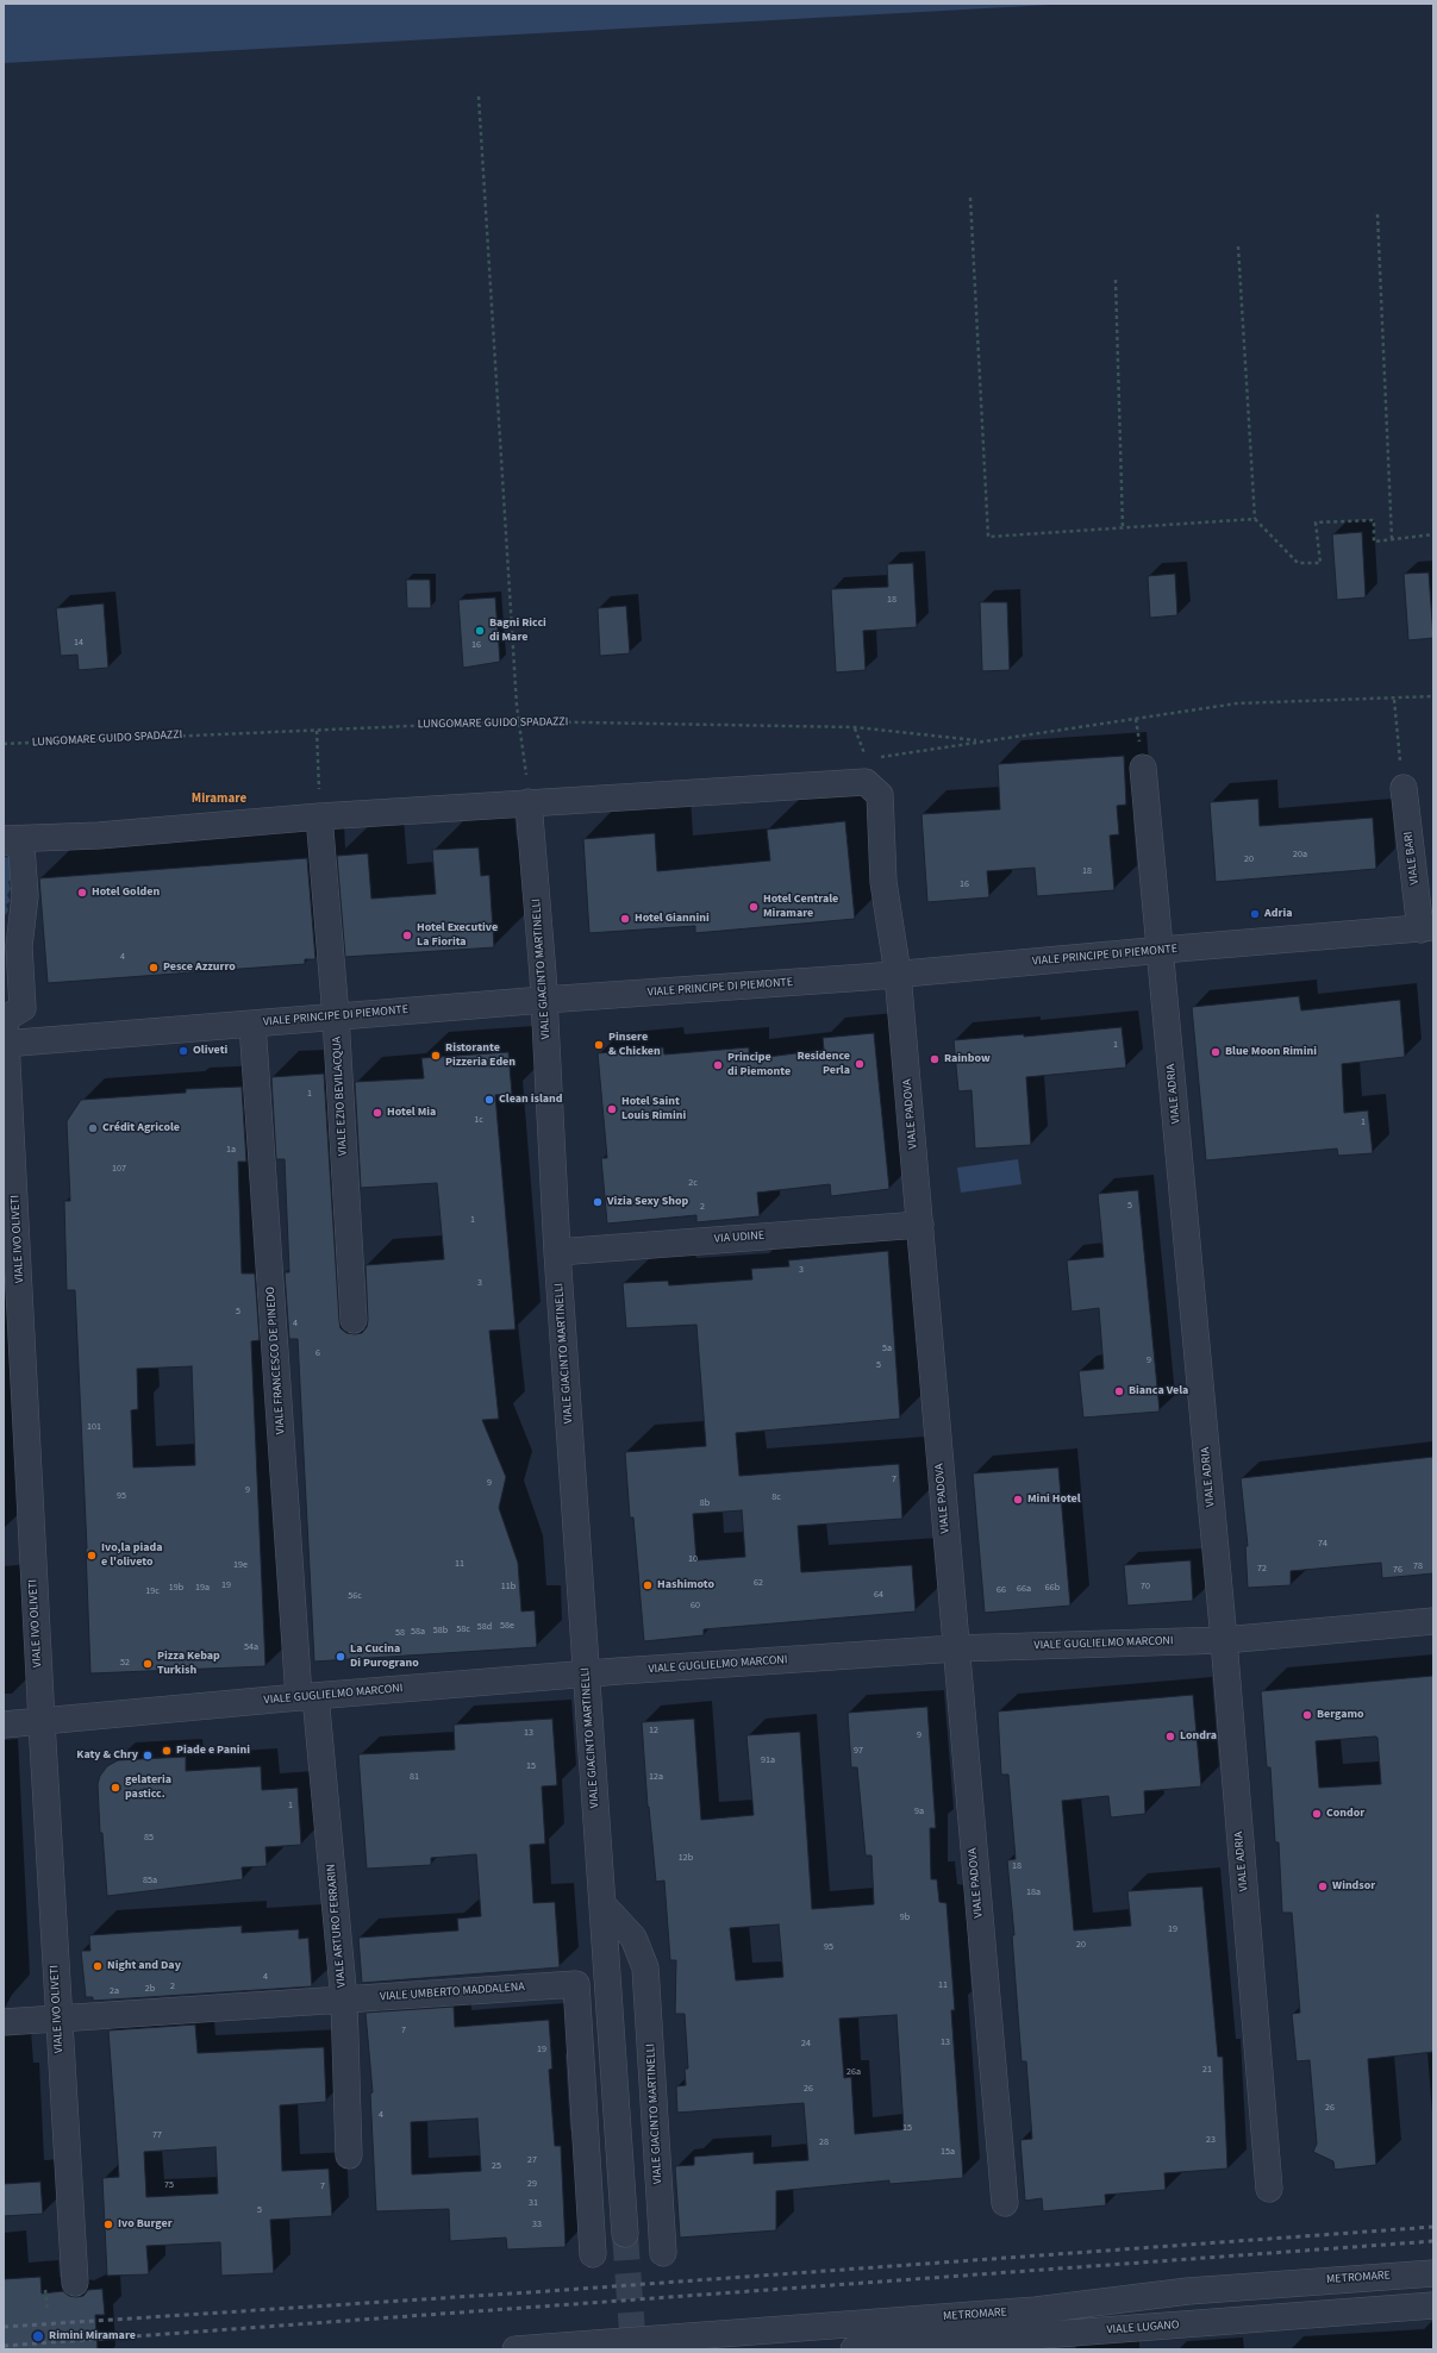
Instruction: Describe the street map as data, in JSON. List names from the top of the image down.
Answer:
{
  "streets": {
    "street": [
      "VIALE BARI",
      "VIALE PRINCIPE DI PIEMONTE",
      "VIALE GIACINTO MARTINELLI",
      "VIALE ADRIA",
      "VIALE EZIO BEVILACQUA",
      "VIALE PADOVA",
      "VIA UDINE",
      "VIALE IVO OLIVETI",
      "VIALE FRANCESCO DE PINEDO",
      "VIALE GUGLIELMO MARCONI",
      "VIALE ARTURO FERRARIN",
      "VIALE UMBERTO MADDALENA",
      "METROMARE",
      "VIALE LUGANO"
    ],
    "path": ["LUNGOMARE GUIDO SPADAZZI"]
  },
  "crossings": [
    ["VIALE BARI", "VIALE PRINCIPE DI PIEMONTE"],
    ["VIALE PRINCIPE DI PIEMONTE", "VIALE GIACINTO MARTINELLI"],
    ["VIALE PRINCIPE DI PIEMONTE", "VIALE ADRIA"],
    ["VIALE PRINCIPE DI PIEMONTE", "VIALE EZIO BEVILACQUA"],
    ["VIALE PRINCIPE DI PIEMONTE", "VIALE PADOVA"],
    ["VIALE PRINCIPE DI PIEMONTE", "VIALE IVO OLIVETI"],
    ["VIALE PRINCIPE DI PIEMONTE", "VIALE FRANCESCO DE PINEDO"],
    ["VIALE GIACINTO MARTINELLI", "VIALE PADOVA"],
    ["VIALE GIACINTO MARTINELLI", "VIA UDINE"],
    ["VIALE GIACINTO MARTINELLI", "VIALE GUGLIELMO MARCONI"],
    ["VIALE ADRIA", "VIALE GUGLIELMO MARCONI"],
    ["VIALE PADOVA", "VIA UDINE"],
    ["VIALE PADOVA", "VIALE GUGLIELMO MARCONI"],
    ["VIALE IVO OLIVETI", "VIALE GUGLIELMO MARCONI"],
    ["VIALE IVO OLIVETI", "VIALE UMBERTO MADDALENA"],
    ["VIALE FRANCESCO DE PINEDO", "VIALE GUGLIELMO MARCONI"],
    ["VIALE FRANCESCO DE PINEDO", "VIALE ARTURO FERRARIN"],
    ["VIALE GUGLIELMO MARCONI", "VIALE ARTURO FERRARIN"],
    ["VIALE ARTURO FERRARIN", "VIALE UMBERTO MADDALENA"]
  ],
  "districts": ["Miramare"],
  "places": [
    "Bagni Ricci di Mare",
    "Hotel Golden",
    "Hotel Centrale Miramare",
    "Adria",
    "Hotel Giannini",
    "Hotel Executive La Fiorita",
    "Pesce Azzurro",
    "Pinsere & Chicken",
    "Oliveti",
    "Blue Moon Rimini",
    "Ristorante Pizzeria Eden",
    "Rainbow",
    "Residence Perla",
    "Principe di Piemonte",
    "Clean island",
    "Hotel Saint Louis Rimini",
    "Hotel Mia",
    "Crédit Agricole",
    "Vizia Sexy Shop",
    "Bianca Vela",
    "Mini Hotel",
    "Ivo,la piada e l'oliveto",
    "Hashimoto",
    "La Cucina Di Purograno",
    "Pizza Kebap Turkish",
    "Bergamo",
    "Londra",
    "Piade e Panini",
    "Katy & Chry",
    "gelateria pasticc.",
    "Condor",
    "Windsor",
    "Night and Day",
    "Ivo Burger",
    "Rimini Miramare"
  ],
  "house_numbers": [
    "18",
    "14",
    "16",
    "20a",
    "20",
    "18",
    "16",
    "4",
    "1",
    "1",
    "1c",
    "1",
    "1a",
    "107",
    "2c",
    "5",
    "2",
    "1",
    "3",
    "3",
    "5",
    "4",
    "5a",
    "6",
    "9",
    "5",
    "101",
    "7",
    "9",
    "9",
    "95",
    "8c",
    "8b",
    "74",
    "10",
    "11",
    "19e",
    "78",
    "72",
    "76",
    "62",
    "19",
    "11b",
    "70",
    "19b",
    "19a",
    "66b",
    "66a",
    "66",
    "19c",
    "64",
    "56c",
    "60",
    "58e",
    "58d",
    "58c",
    "58b",
    "58a",
    "58",
    "54a",
    "52",
    "12",
    "13",
    "9",
    "97",
    "91a",
    "15",
    "81",
    "12a",
    "1",
    "9a",
    "85",
    "12b",
    "18",
    "85a",
    "18a",
    "9b",
    "19",
    "20",
    "95",
    "4",
    "11",
    "2",
    "2b",
    "2a",
    "7",
    "13",
    "24",
    "19",
    "21",
    "26a",
    "26",
    "26",
    "4",
    "15",
    "77",
    "23",
    "28",
    "15a",
    "27",
    "25",
    "29",
    "75",
    "7",
    "31",
    "5",
    "33"
  ]
}
